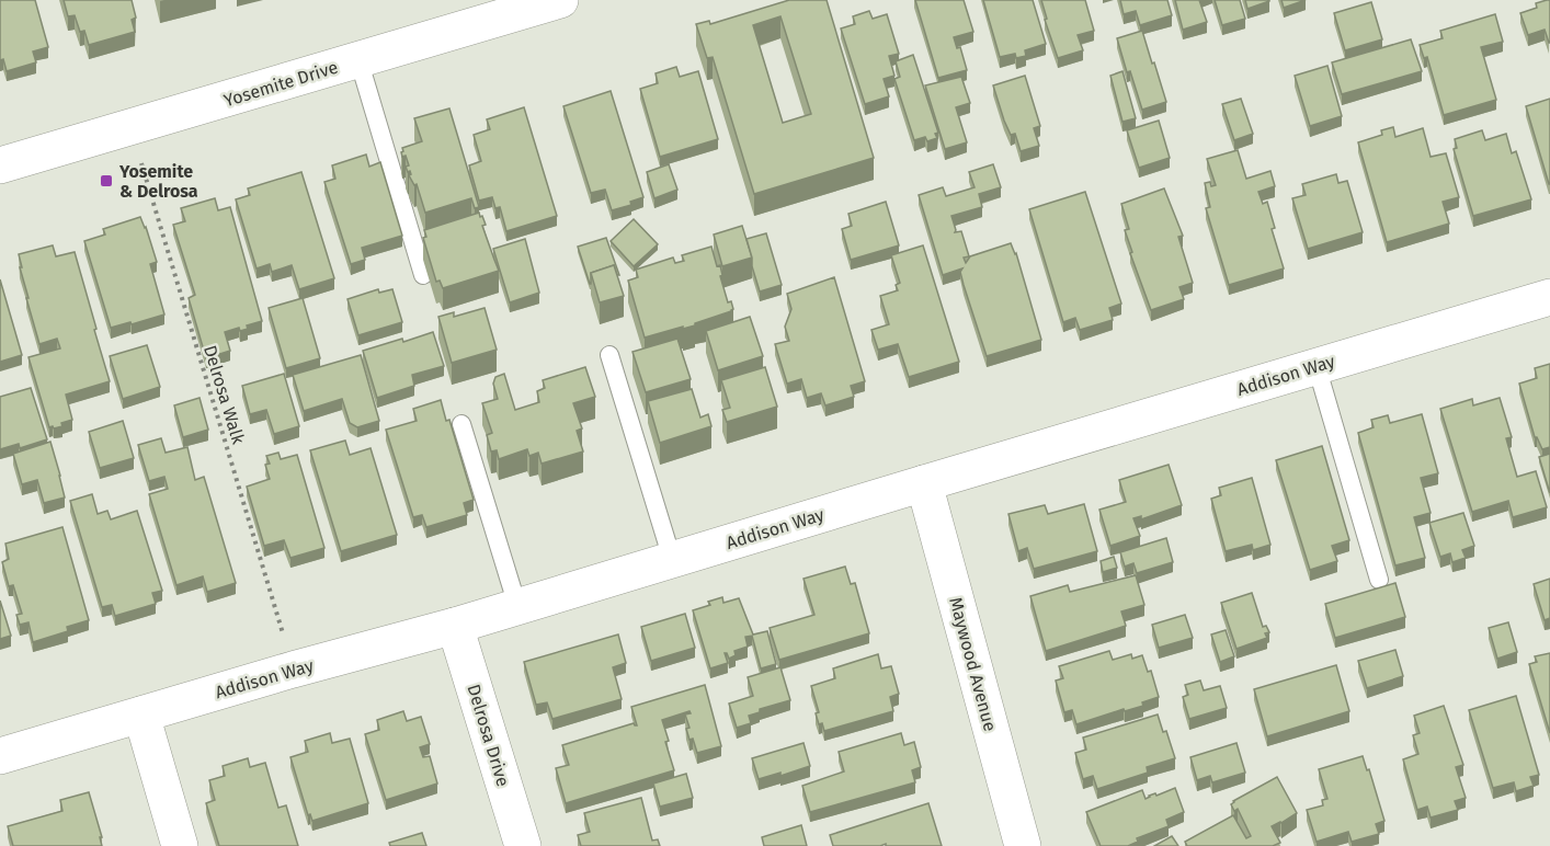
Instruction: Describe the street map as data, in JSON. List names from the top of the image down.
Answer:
{
  "streets": {
    "street": [
      "Yosemite Drive",
      "Addison Way",
      "Maywood Avenue",
      "Delrosa Drive"
    ],
    "path": ["Delrosa Walk"]
  },
  "crossings": [
    ["Yosemite Drive", "Delrosa Walk"],
    ["Addison Way", "Delrosa Walk"],
    ["Addison Way", "Maywood Avenue"],
    ["Addison Way", "Delrosa Drive"]
  ],
  "places": {
    "transit": ["Yosemite & Delrosa"]
  }
}
